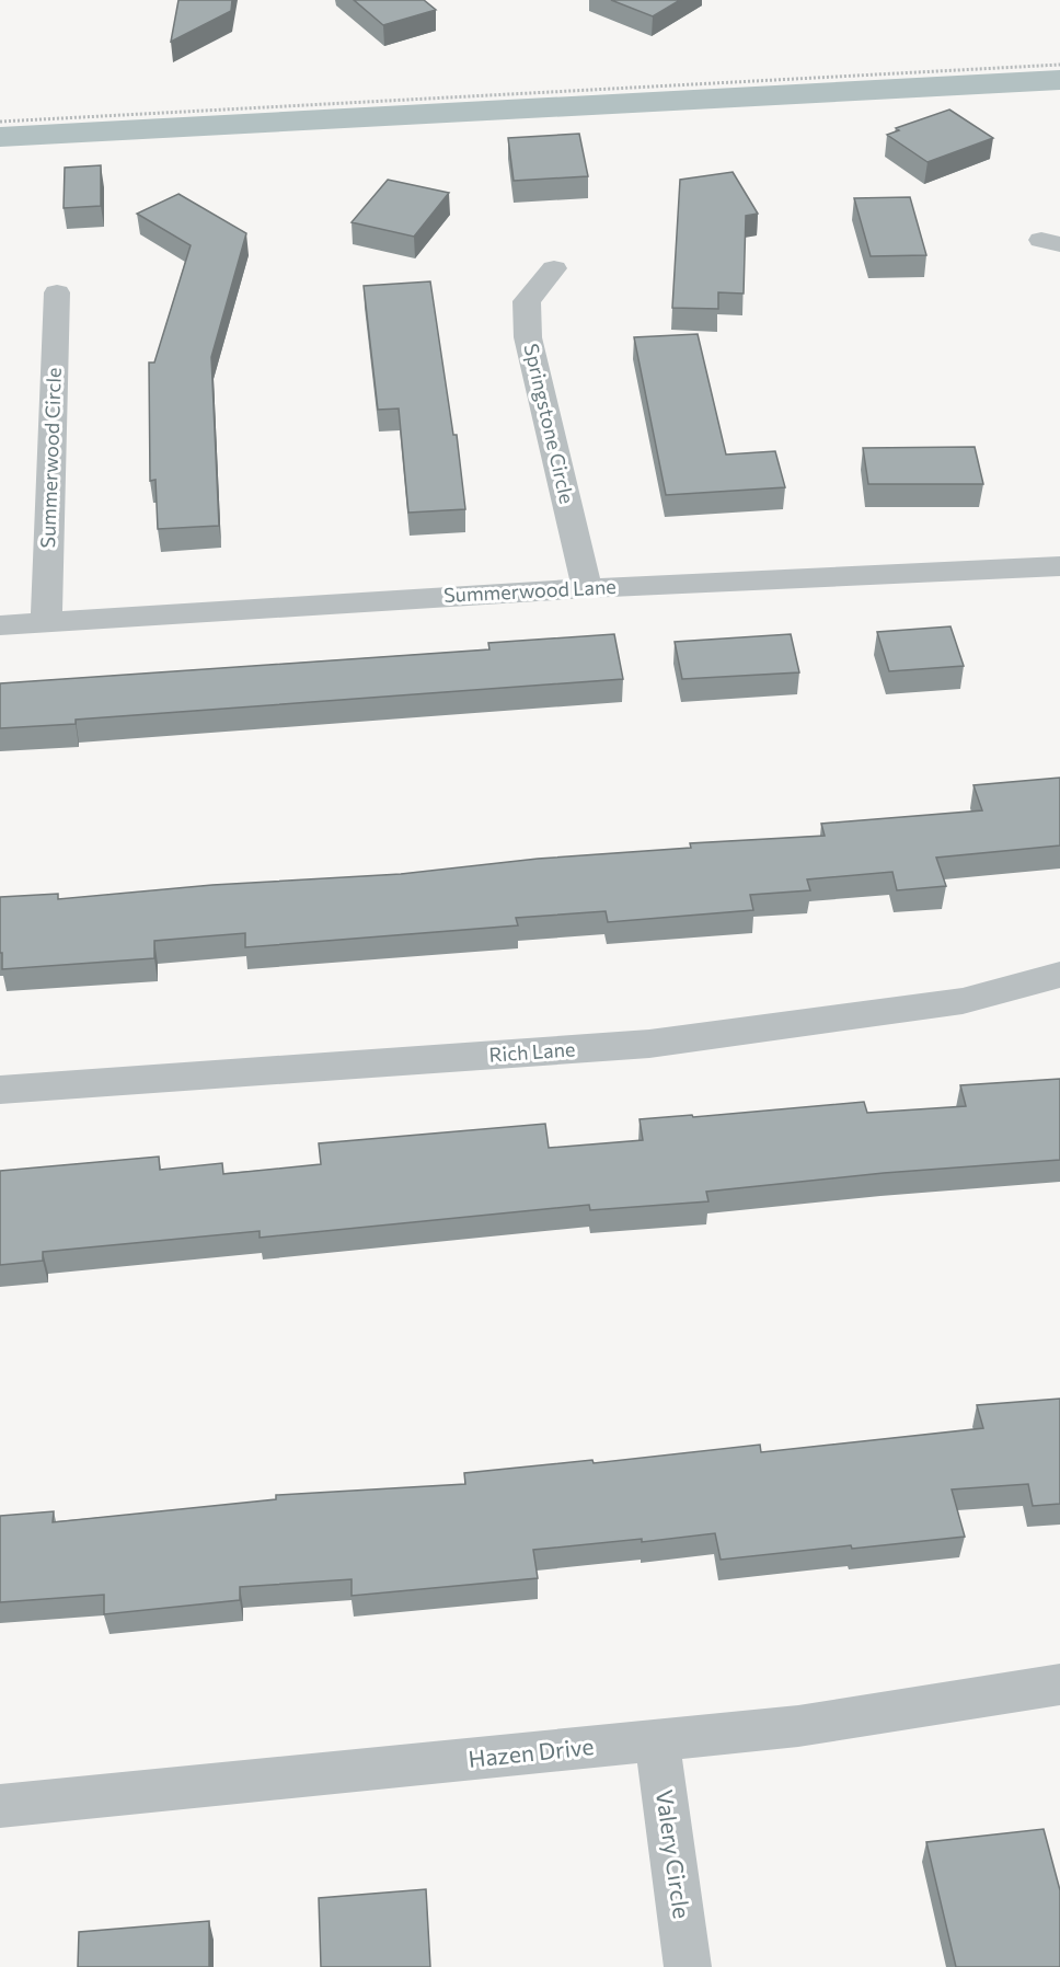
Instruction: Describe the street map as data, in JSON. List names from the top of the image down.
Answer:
{
  "streets": {
    "street": [
      "Springstone Circle",
      "Summerwood Circle",
      "Summerwood Lane",
      "Rich Lane",
      "Hazen Drive",
      "Valery Circle"
    ]
  },
  "crossings": [
    ["Springstone Circle", "Summerwood Lane"],
    ["Summerwood Circle", "Summerwood Lane"],
    ["Hazen Drive", "Valery Circle"]
  ]
}
